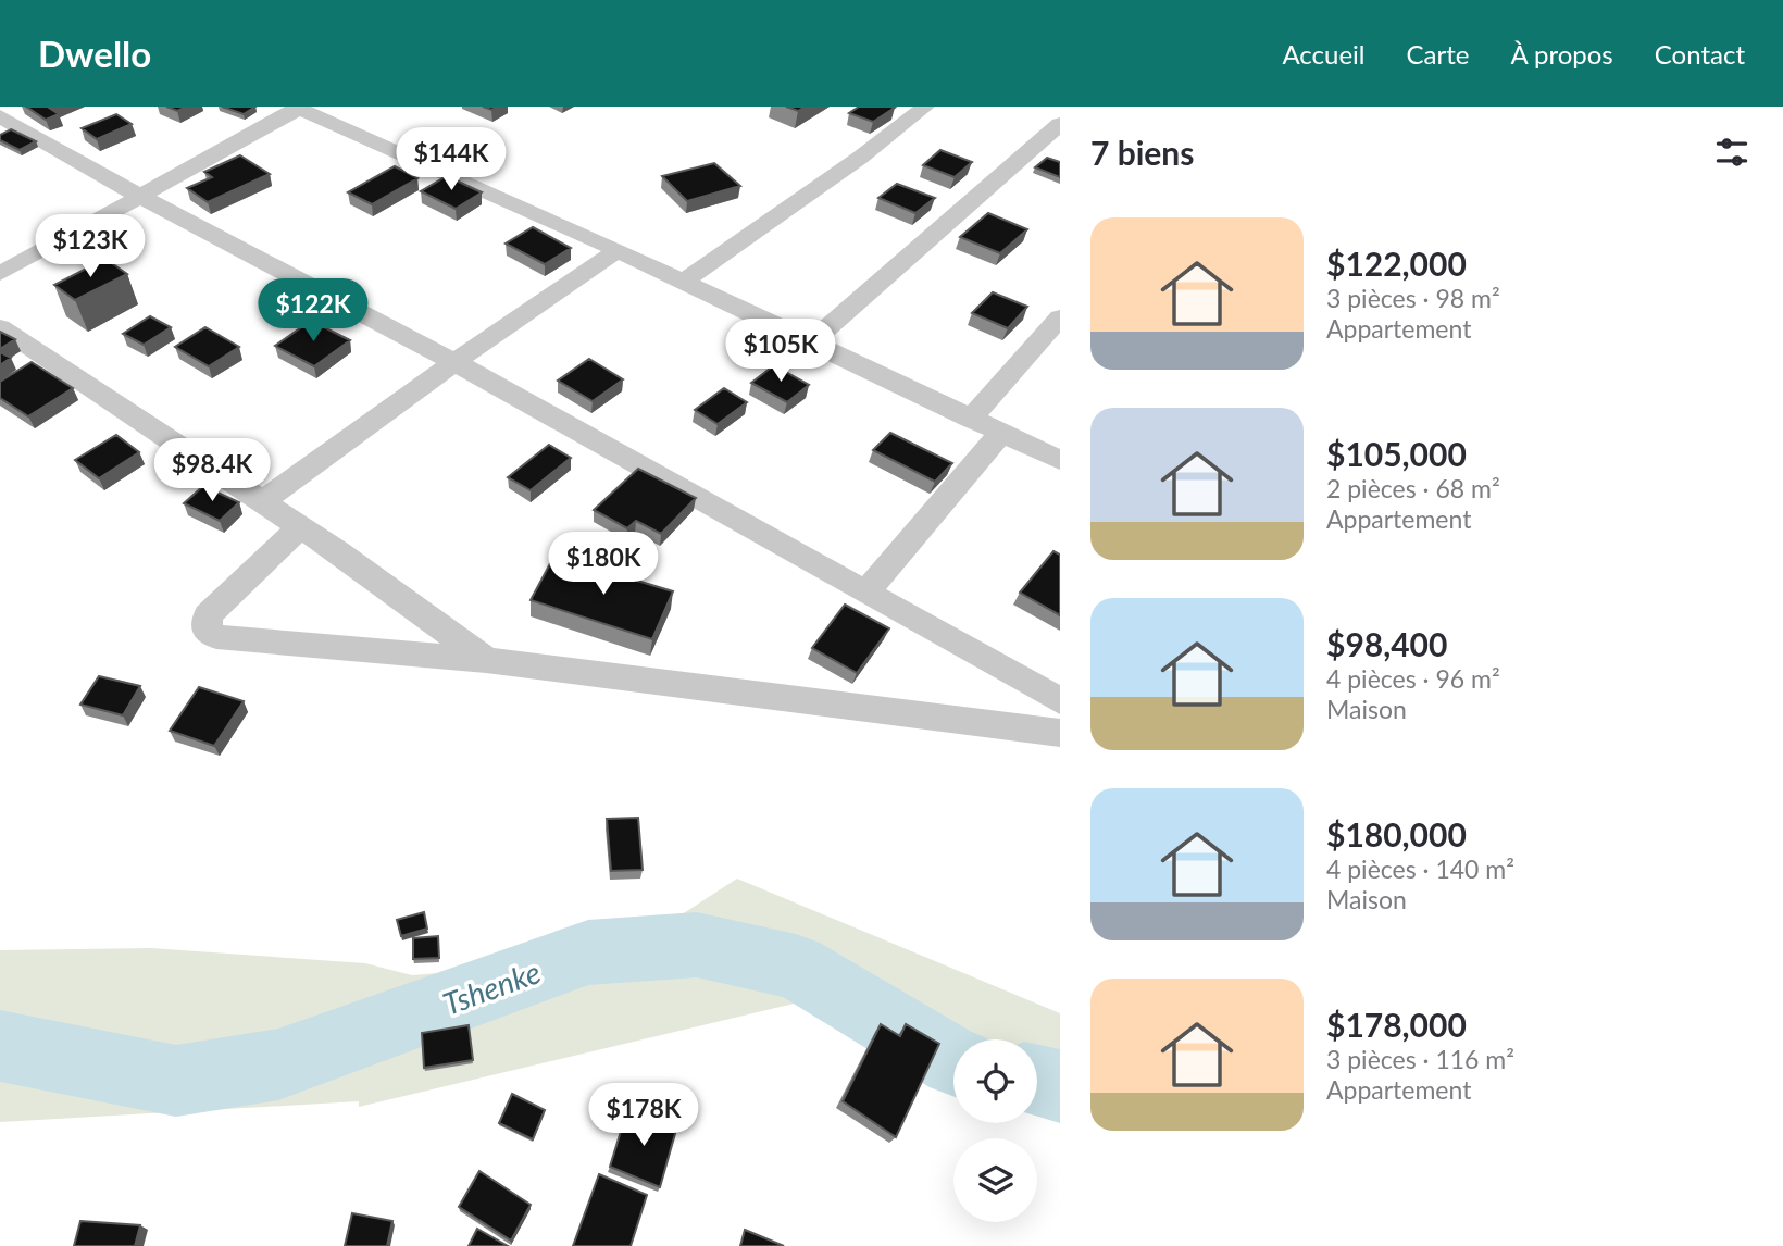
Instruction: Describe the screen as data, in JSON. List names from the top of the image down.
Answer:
{
  "water": ["Tshenke"],
  "page": {
    "header": "Dwello",
    "nav": [
      "Accueil",
      "Carte",
      "À propos",
      "Contact"
    ],
    "heading": "7 biens",
    "price": [
      "$144K",
      "$123K",
      "$122K",
      "$105K",
      "$98.4K",
      "$180K",
      "$178K"
    ],
    "list": [
      {
        "name": "$122,000",
        "note": "3 pièces · 98 m² · Appartement"
      },
      {
        "name": "$105,000",
        "note": "2 pièces · 68 m² · Appartement"
      },
      {
        "name": "$98,400",
        "note": "4 pièces · 96 m² · Maison"
      },
      {
        "name": "$180,000",
        "note": "4 pièces · 140 m² · Maison"
      },
      {
        "name": "$178,000",
        "note": "3 pièces · 116 m² · Appartement"
      }
    ]
  }
}
